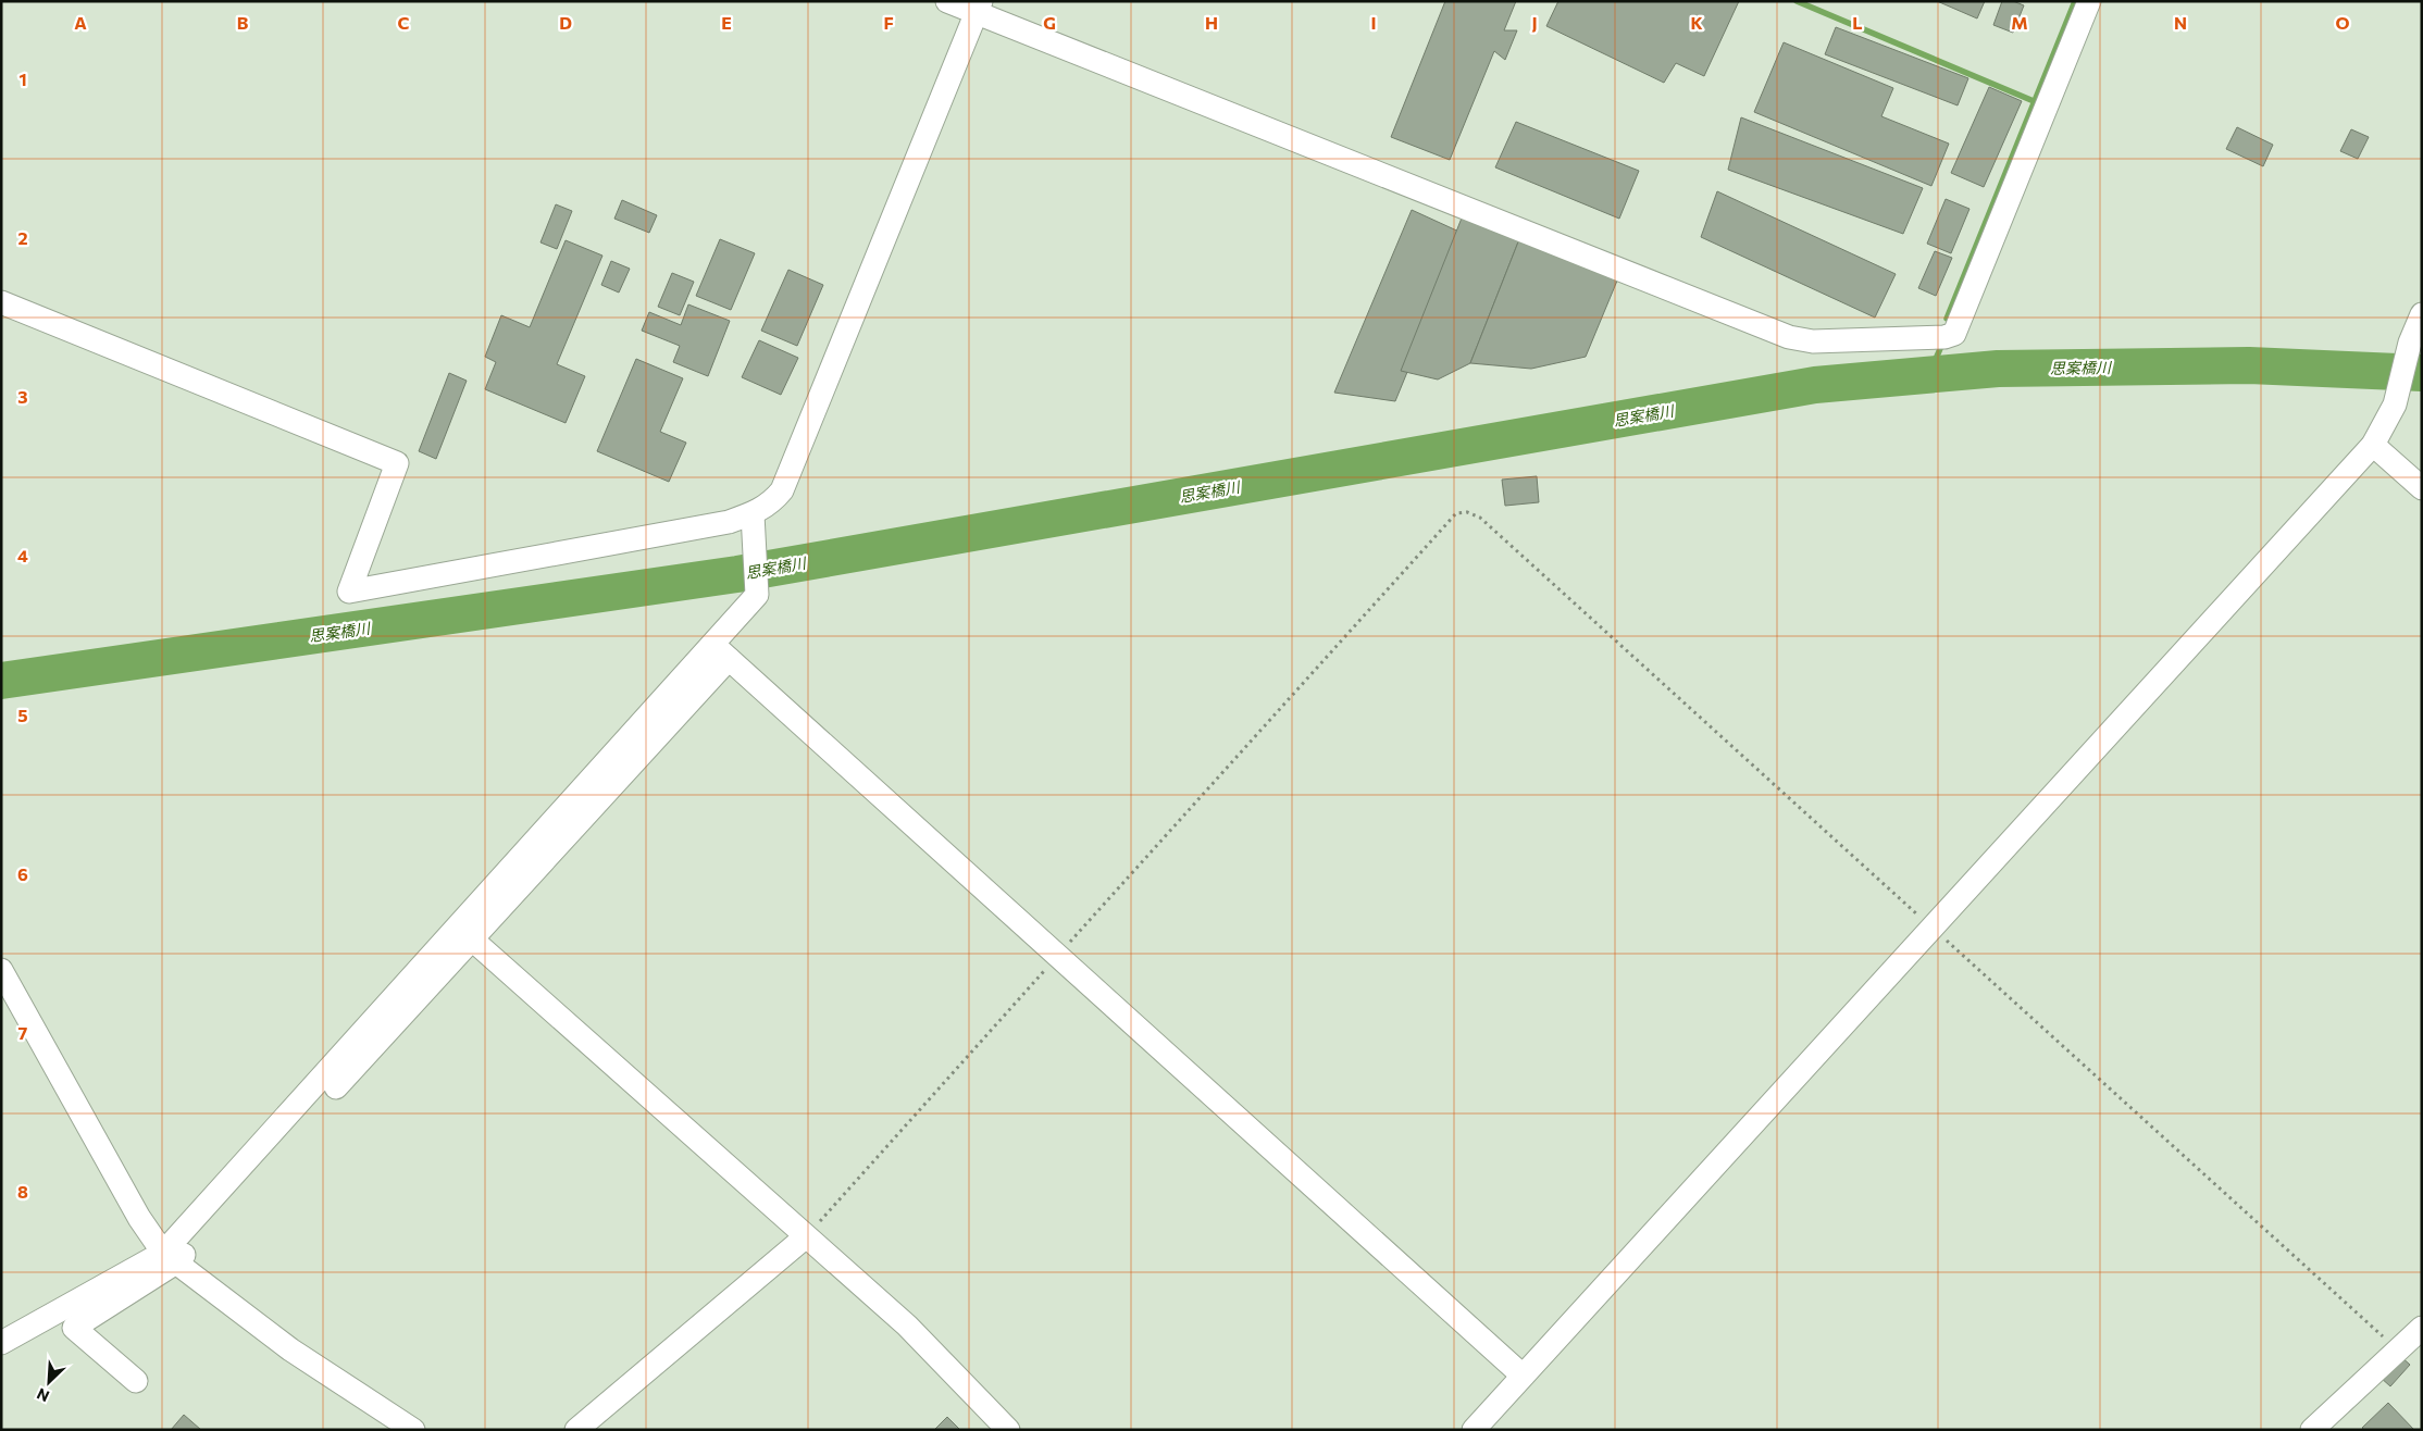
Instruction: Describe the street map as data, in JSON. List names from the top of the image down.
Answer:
{
  "water": ["思案橋川"],
  "north": "bottom left",
  "grid": {
    "columns": [
      "A",
      "B",
      "C",
      "D",
      "E",
      "F",
      "G",
      "H",
      "I",
      "J",
      "K",
      "L",
      "M",
      "N",
      "O"
    ],
    "rows": [
      "1",
      "2",
      "3",
      "4",
      "5",
      "6",
      "7",
      "8"
    ]
  }
}
